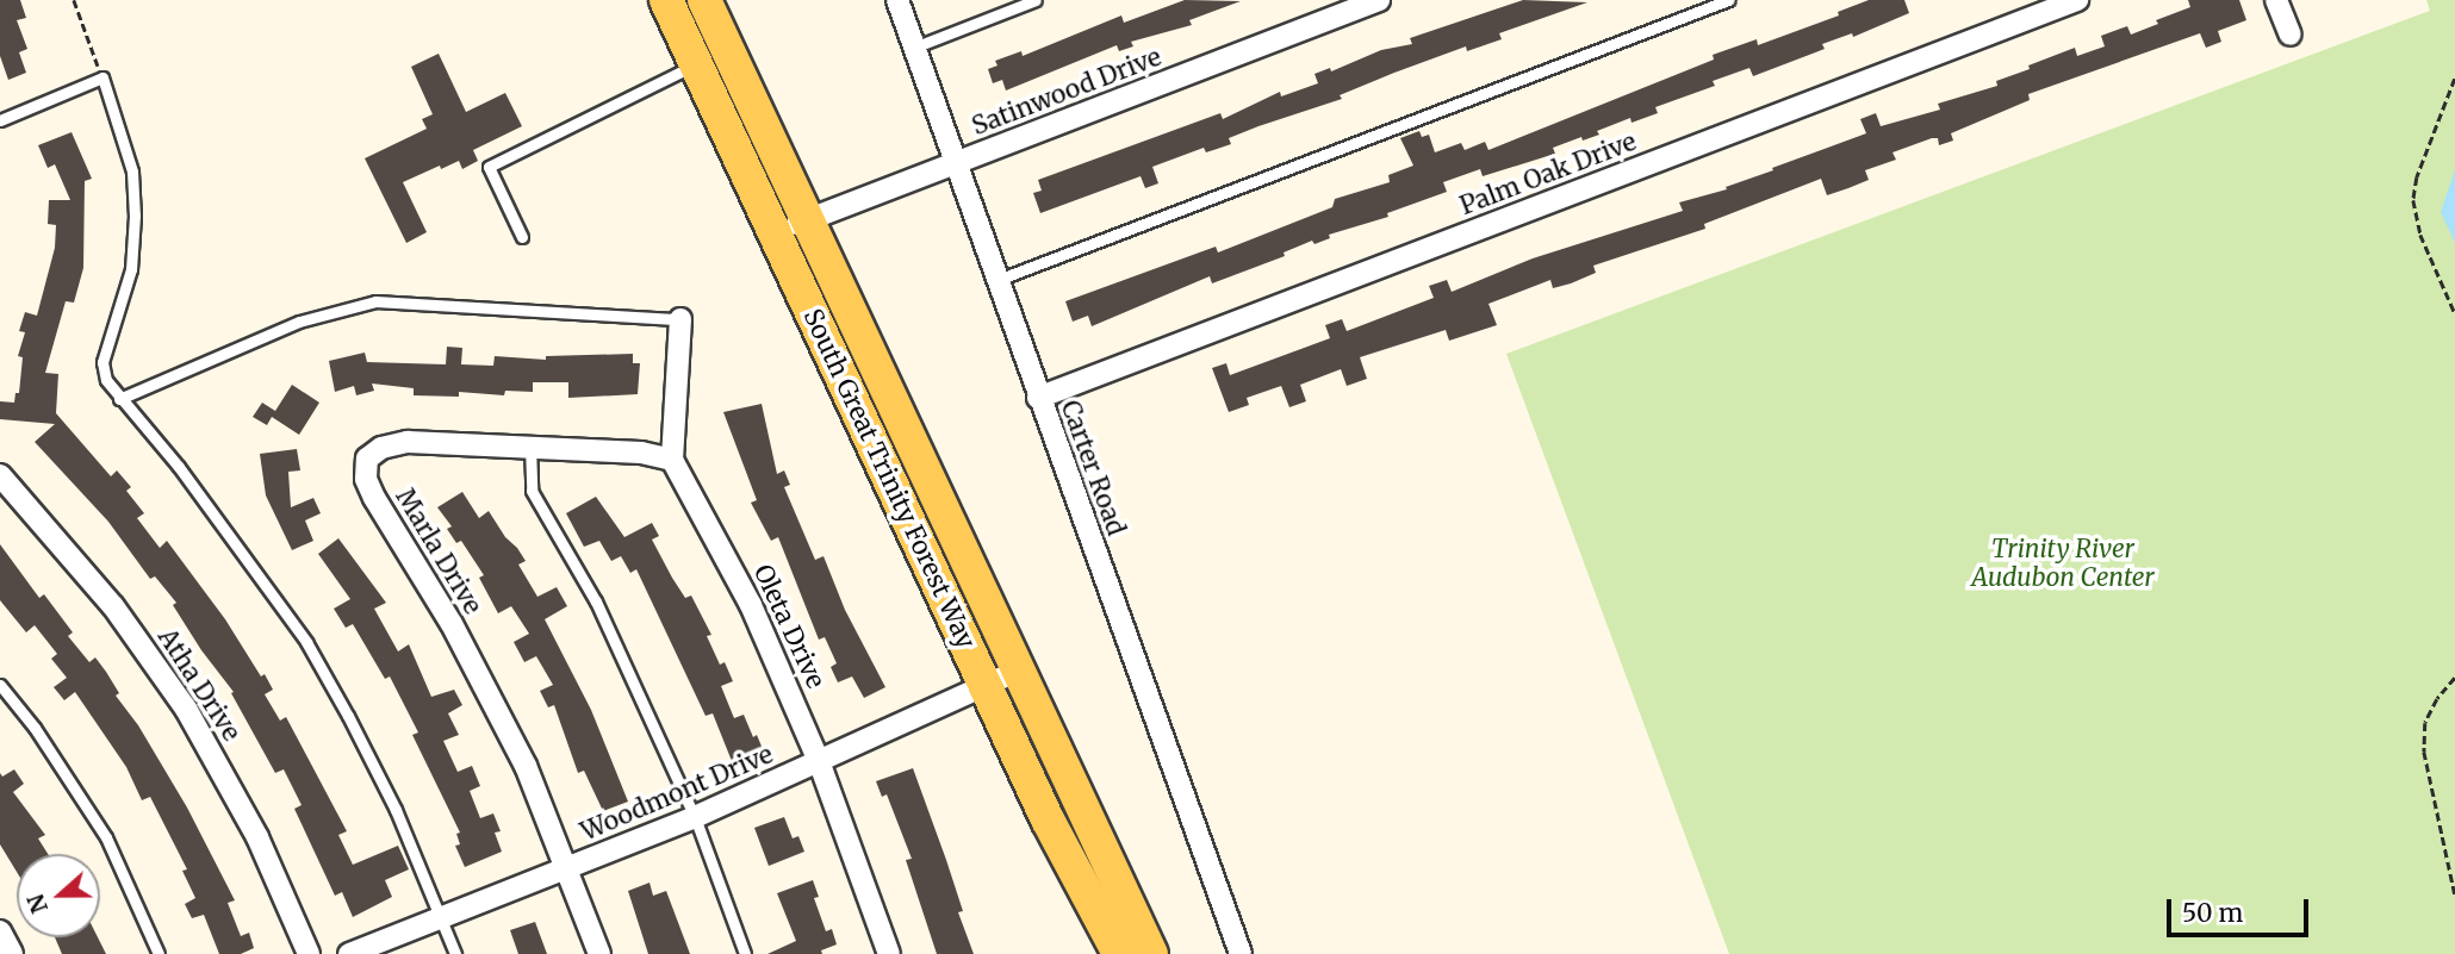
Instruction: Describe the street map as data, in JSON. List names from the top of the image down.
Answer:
{
  "streets": {
    "main road": ["South Great Trinity Forest Way"],
    "street": [
      "Satinwood Drive",
      "Palm Oak Drive",
      "Carter Road",
      "Marla Drive",
      "Oleta Drive",
      "Atha Drive",
      "Woodmont Drive"
    ]
  },
  "crossings": [
    ["Satinwood Drive", "Carter Road"],
    ["Satinwood Drive", "South Great Trinity Forest Way"],
    ["Palm Oak Drive", "Carter Road"],
    ["South Great Trinity Forest Way", "Woodmont Drive"],
    ["Marla Drive", "Oleta Drive"],
    ["Marla Drive", "Woodmont Drive"],
    ["Oleta Drive", "Woodmont Drive"]
  ],
  "parks": ["Trinity River Audubon Center"],
  "scale_bar": "50 m",
  "north": "left"
}
